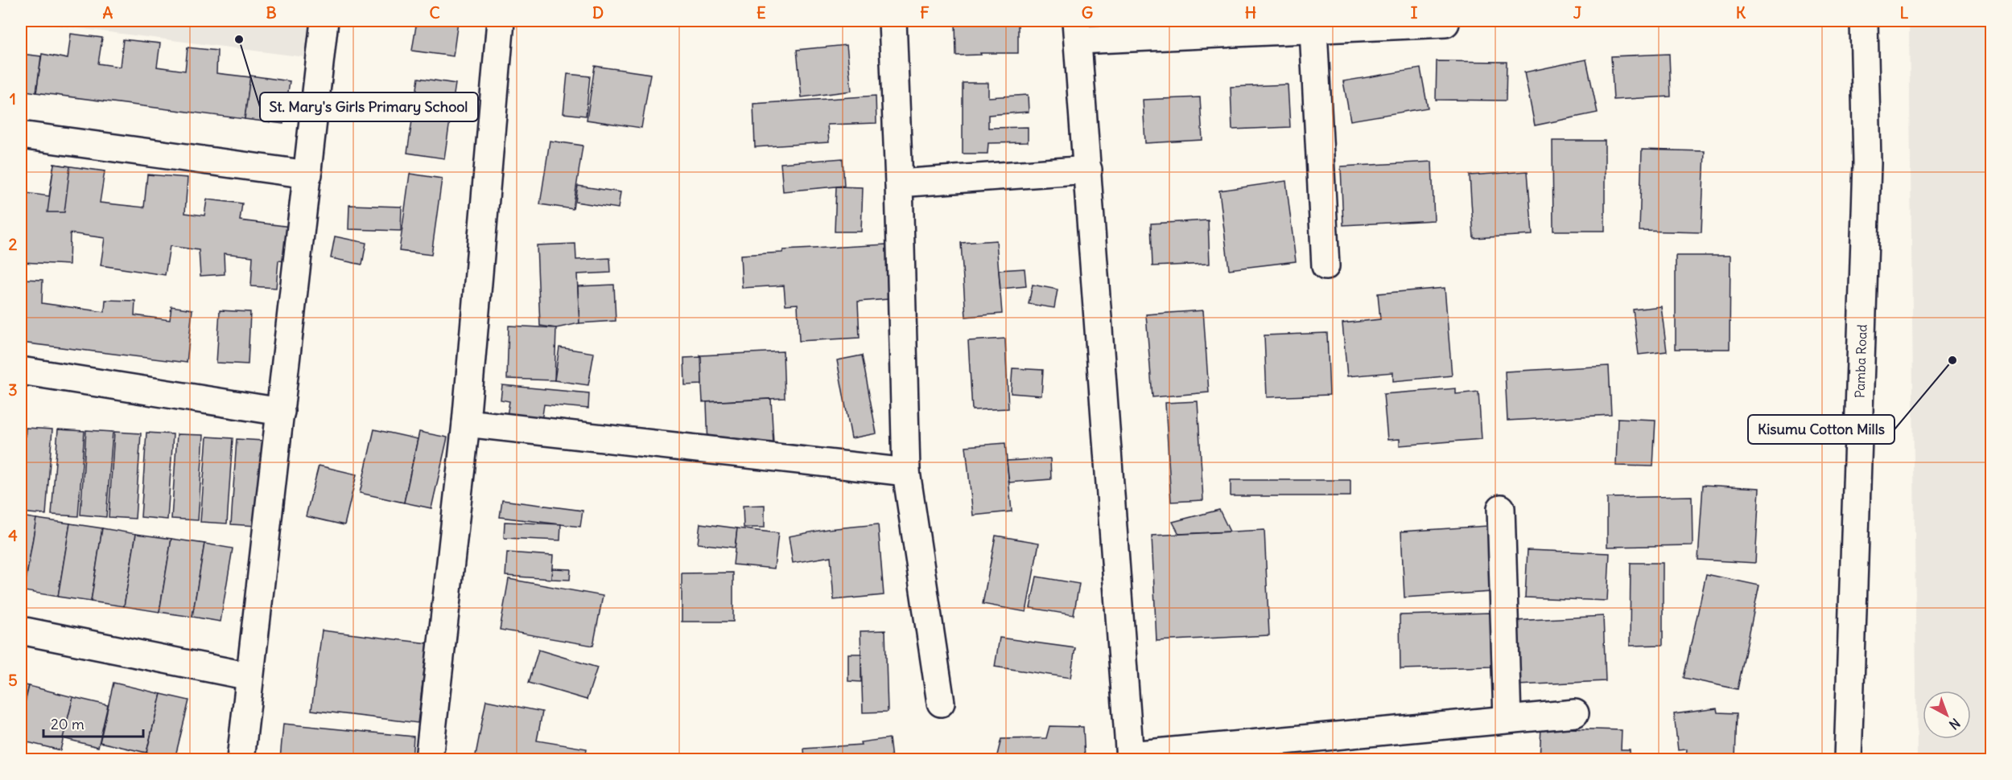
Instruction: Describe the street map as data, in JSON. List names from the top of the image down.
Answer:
{
  "streets": {
    "street": ["Pamba Road"]
  },
  "places": ["St. Mary's Girls Primary School", "Kisumu Cotton Mills"],
  "scale_bar": "20 m",
  "north": "bottom right",
  "grid": {
    "columns": [
      "A",
      "B",
      "C",
      "D",
      "E",
      "F",
      "G",
      "H",
      "I",
      "J",
      "K",
      "L"
    ],
    "rows": [
      "1",
      "2",
      "3",
      "4",
      "5"
    ]
  }
}
